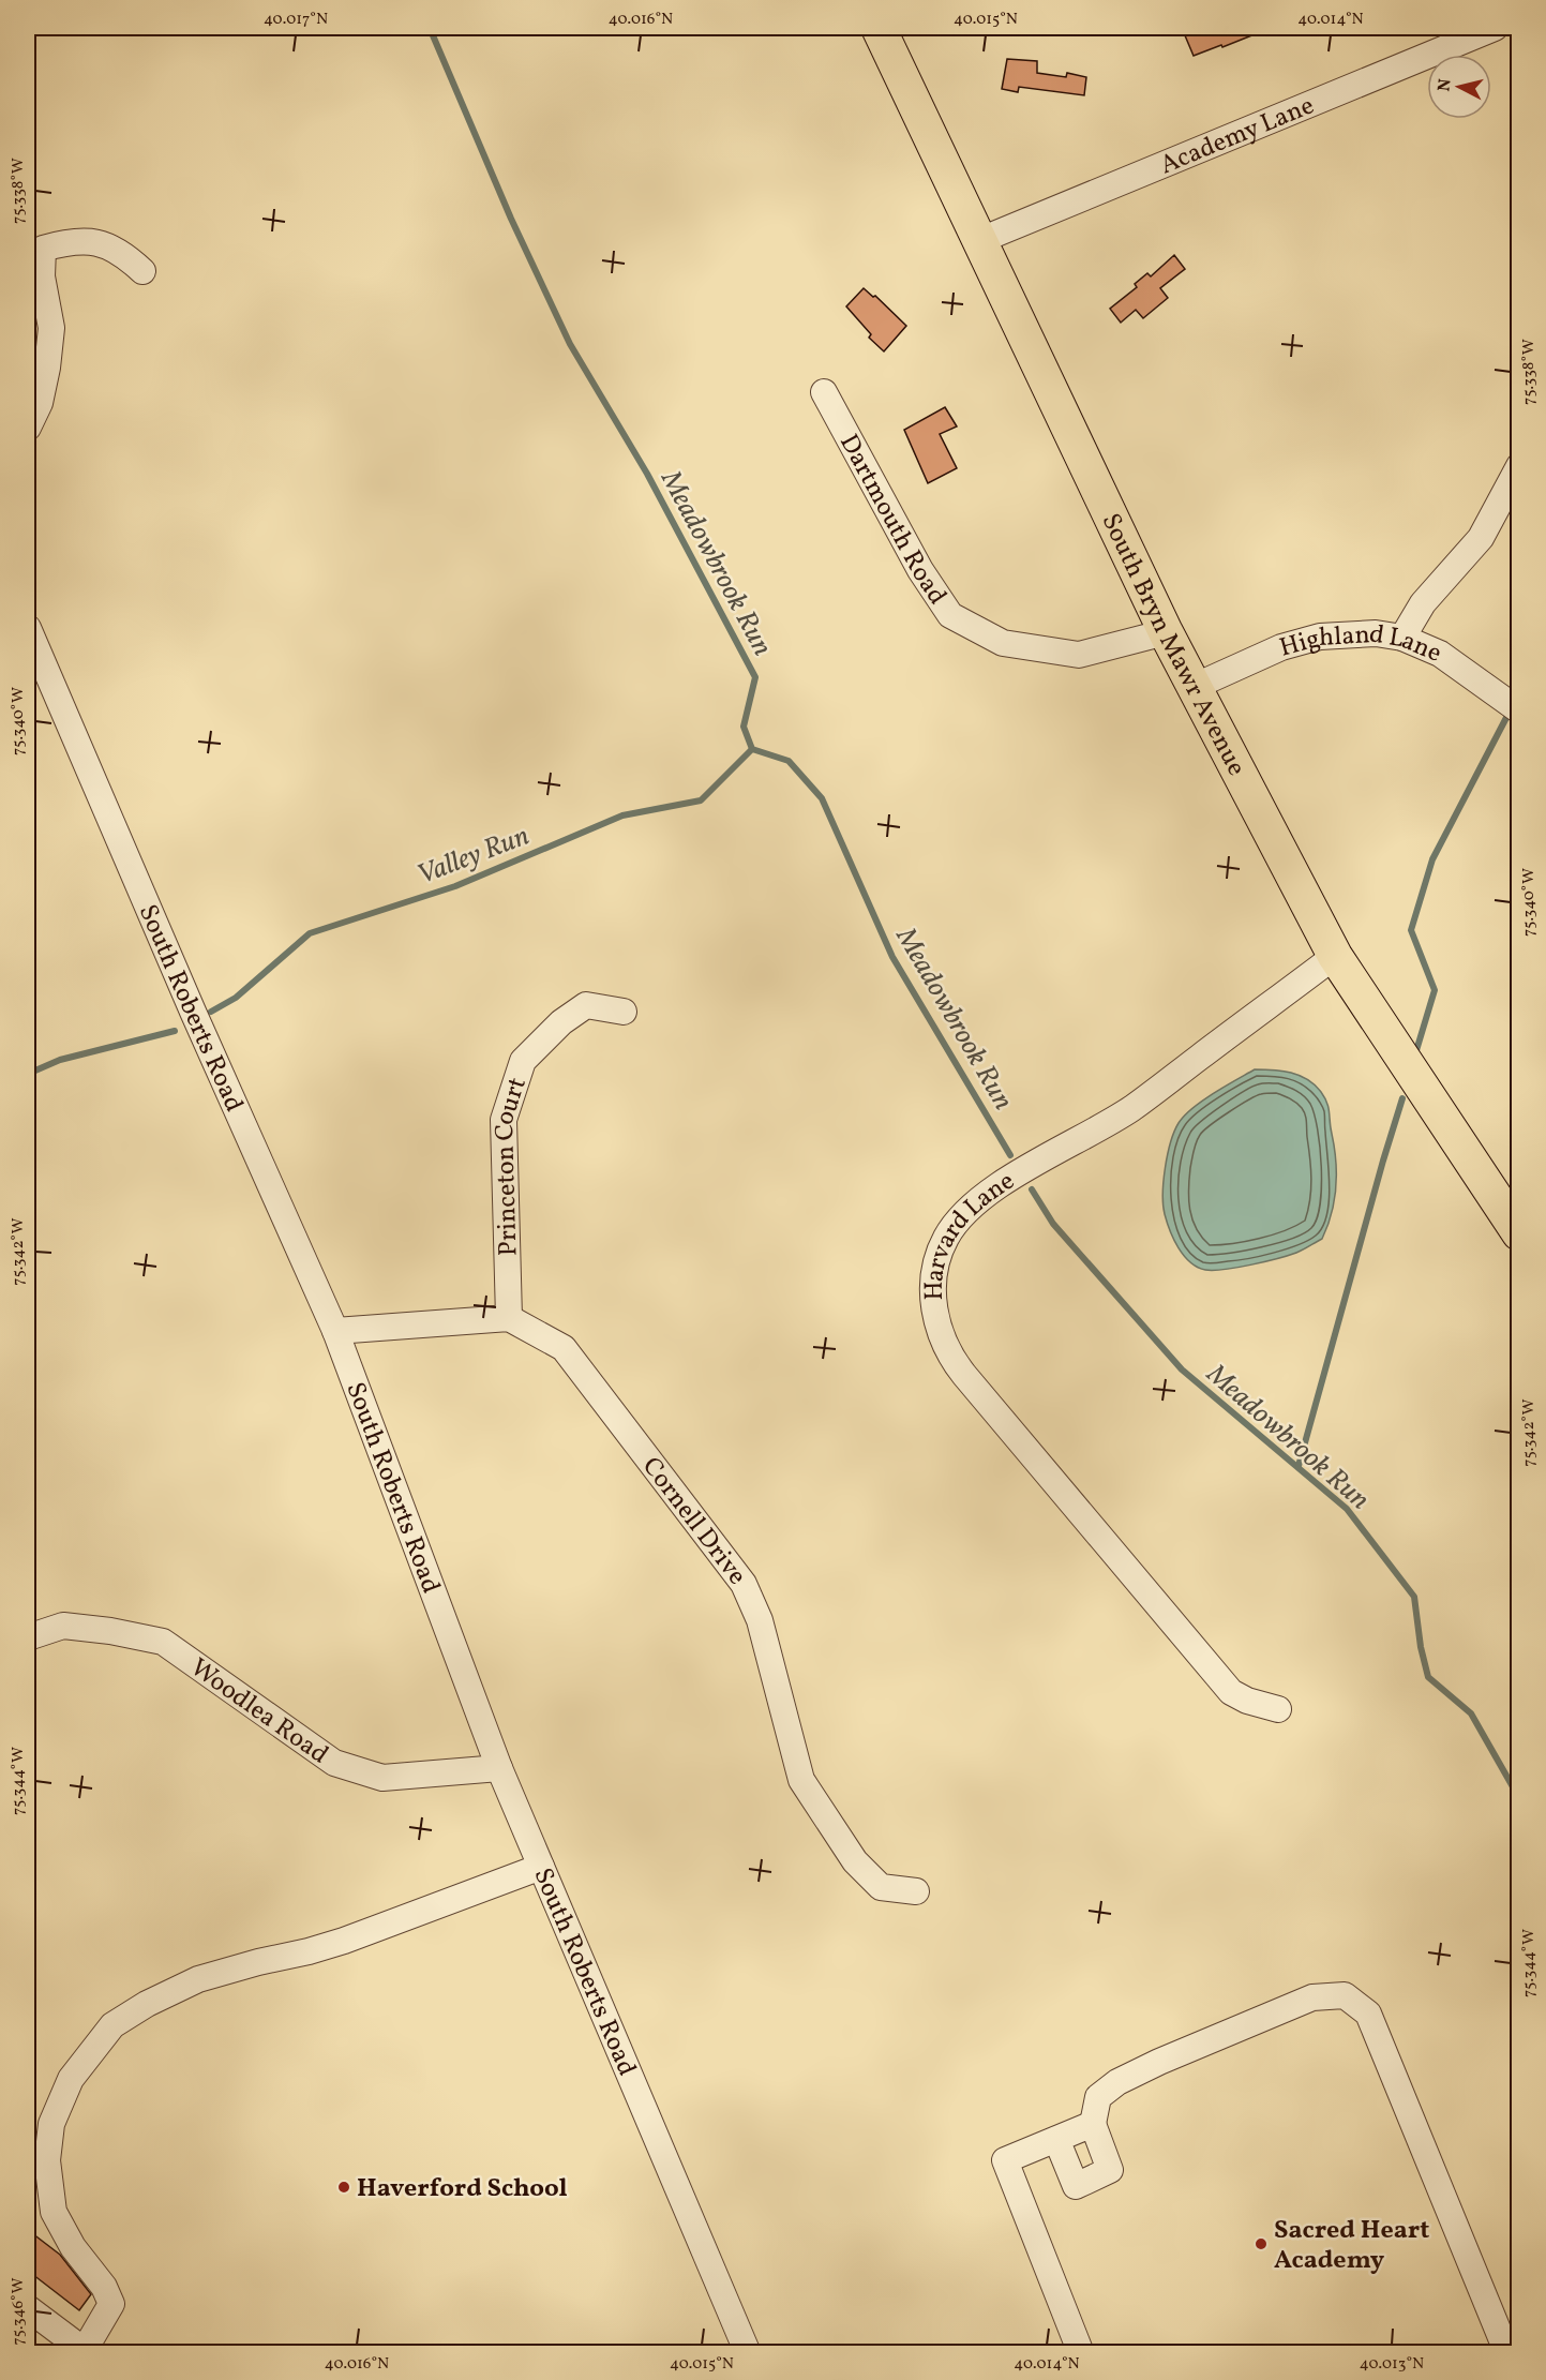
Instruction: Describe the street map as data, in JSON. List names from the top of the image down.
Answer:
{
  "streets": {
    "main road": ["South Bryn Mawr Avenue"],
    "street": [
      "Academy Lane",
      "Dartmouth Road",
      "Highland Lane",
      "South Roberts Road",
      "Princeton Court",
      "Harvard Lane",
      "Cornell Drive",
      "Woodlea Road"
    ]
  },
  "crossings": [
    ["Academy Lane", "South Bryn Mawr Avenue"],
    ["Dartmouth Road", "South Bryn Mawr Avenue"],
    ["South Bryn Mawr Avenue", "Highland Lane"],
    ["South Bryn Mawr Avenue", "Harvard Lane"],
    ["South Roberts Road", "Woodlea Road"],
    ["Princeton Court", "Cornell Drive"]
  ],
  "water": ["Meadowbrook Run", "Valley Run"],
  "places": ["Haverford School", "Sacred Heart Academy"],
  "north": "left",
  "coordinates": [
    "40.017°N",
    "40.016°N",
    "40.015°N",
    "40.014°N",
    "75.338°W",
    "75.340°W",
    "75.342°W",
    "75.344°W",
    "75.346°W",
    "40.013°N"
  ]
}
